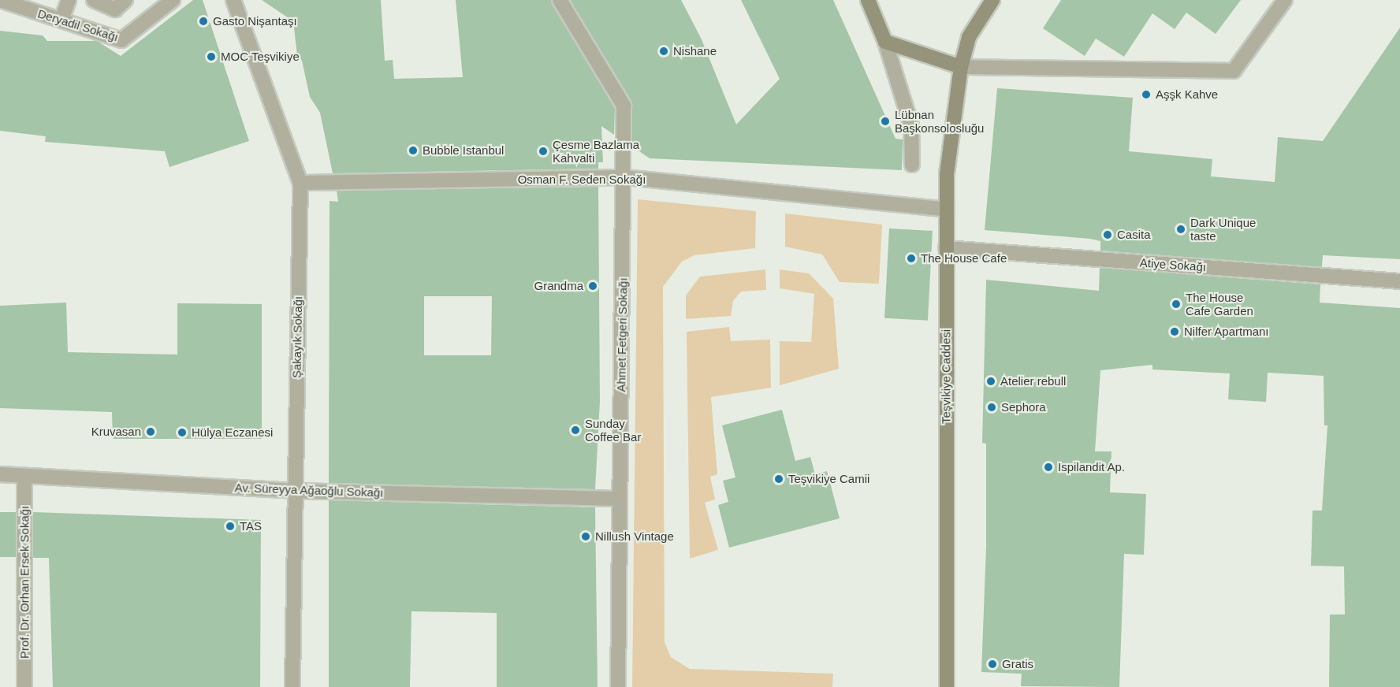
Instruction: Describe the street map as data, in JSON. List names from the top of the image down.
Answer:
{
  "streets": {
    "main road": ["Teşvikiye Caddesi"],
    "street": [
      "Deryadil Sokağı",
      "Osman F. Seden Sokağı",
      "Atiye Sokağı",
      "Ahmet Fetgeri Sokağı",
      "Şakayık Sokağı",
      "Av. Süreyya Ağaoğlu Sokağı",
      "Prof. Dr. Orhan Ersek Sokağı"
    ]
  },
  "crossings": [
    ["Osman F. Seden Sokağı", "Ahmet Fetgeri Sokağı"],
    ["Osman F. Seden Sokağı", "Şakayık Sokağı"],
    ["Osman F. Seden Sokağı", "Teşvikiye Caddesi"],
    ["Atiye Sokağı", "Teşvikiye Caddesi"],
    ["Ahmet Fetgeri Sokağı", "Av. Süreyya Ağaoğlu Sokağı"],
    ["Şakayık Sokağı", "Av. Süreyya Ağaoğlu Sokağı"],
    ["Av. Süreyya Ağaoğlu Sokağı", "Prof. Dr. Orhan Ersek Sokağı"]
  ],
  "places": [
    "Gasto Nişantaşı",
    "Nishane",
    "MOC Teşvikiye",
    "Aşşk Kahve",
    "Lübnan Başkonsolosluğu",
    "Bubble Istanbul",
    "Çesme Bazlama Kahvalti",
    "Dark Unique taste",
    "Casita",
    "The House Cafe",
    "Grandma",
    "The House Cafe Garden",
    "Nilfer Apartmanı",
    "Atelier rebull",
    "Sephora",
    "Sunday Coffee Bar",
    "Kruvasan",
    "Hülya Eczanesi",
    "Ispilandit Ap.",
    "Teşvikiye Camii",
    "TAS",
    "Nillush Vintage",
    "Gratis"
  ]
}
